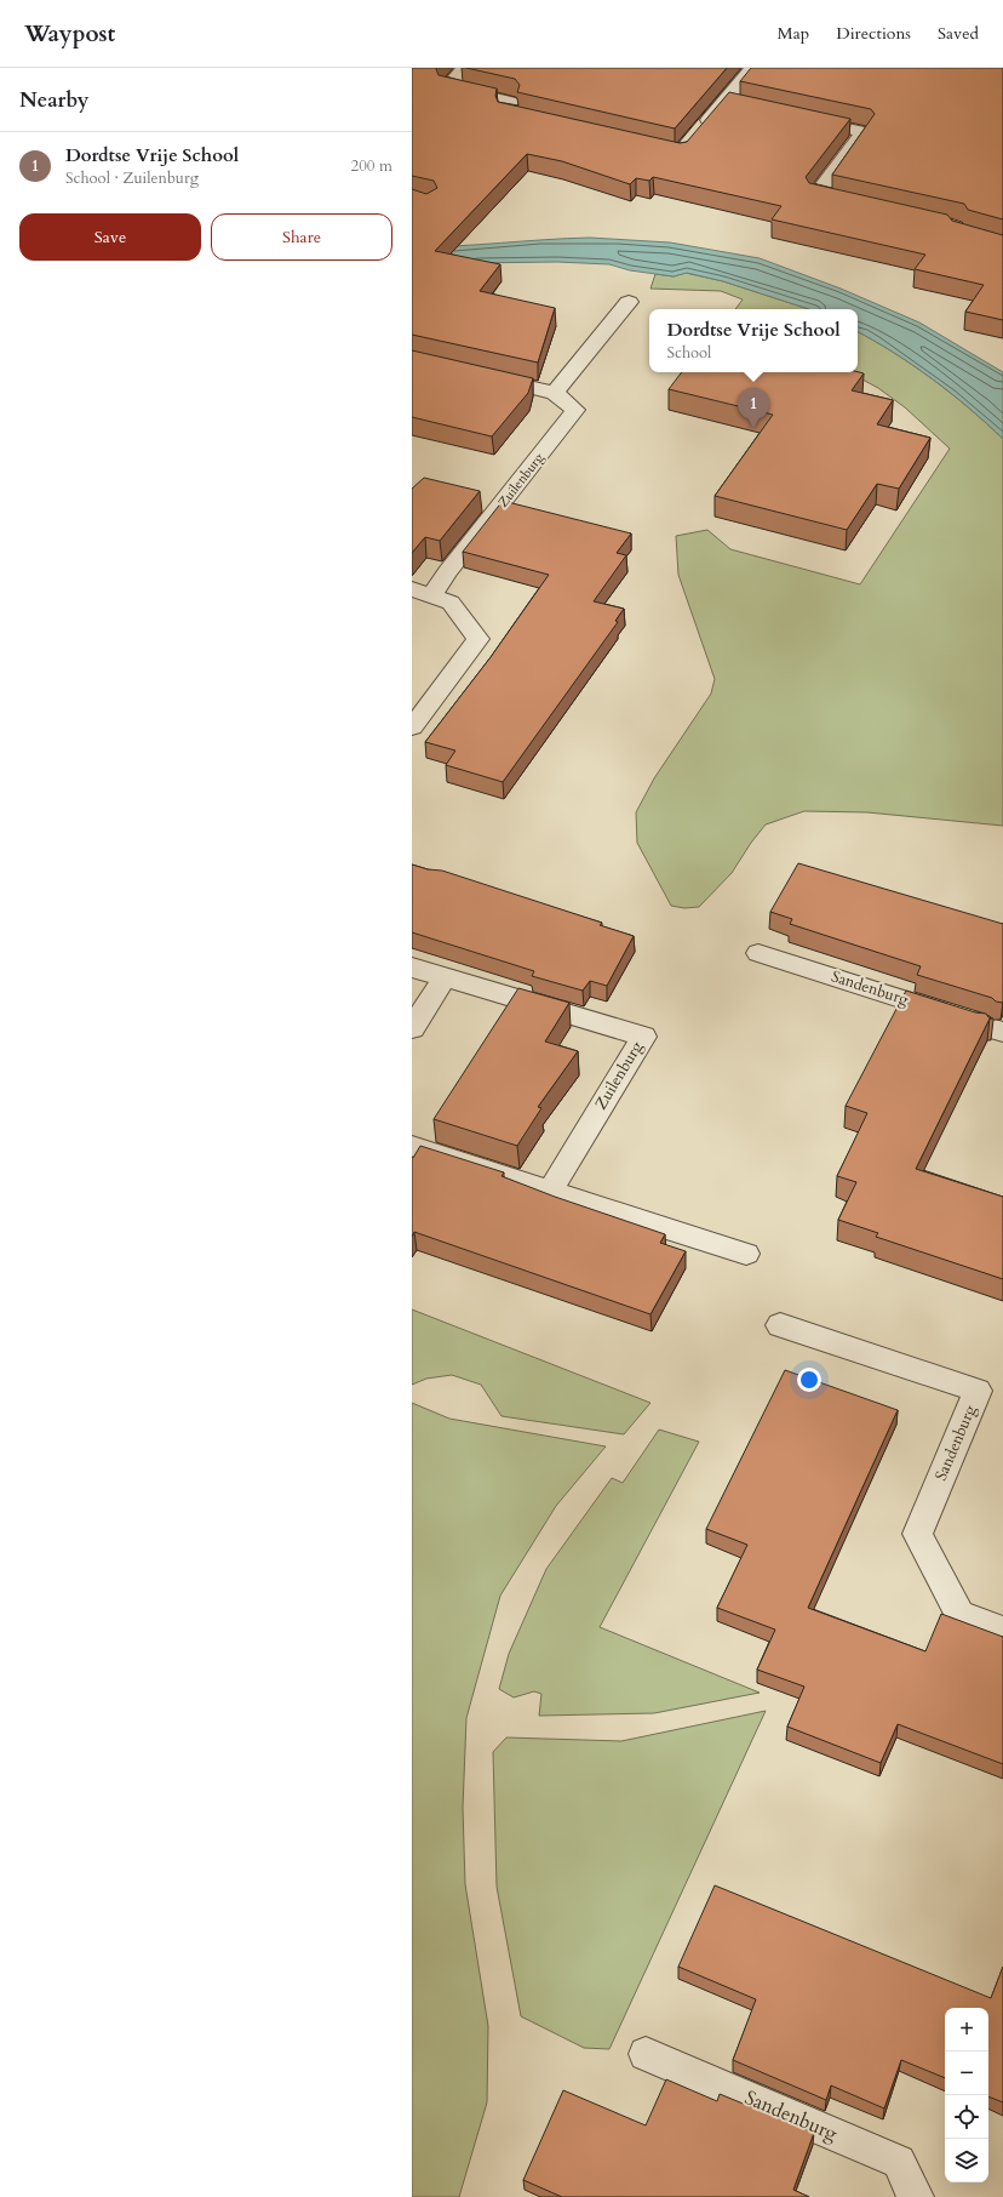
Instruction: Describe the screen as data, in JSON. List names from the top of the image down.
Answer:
{
  "streets": {
    "street": ["Zuilenburg", "Sandenburg"]
  },
  "page": {
    "header": "Waypost",
    "nav": ["Map", "Directions", "Saved"],
    "heading": "Nearby",
    "list": [
      {
        "mark": "1",
        "name": "Dordtse Vrije School",
        "note": "School · Zuilenburg",
        "value": "200 m"
      }
    ],
    "buttons": ["Save", "Share"],
    "popup": ["Dordtse Vrije School", "School"],
    "pins": "1",
    "map_buttons": ["+", "−"]
  }
}
